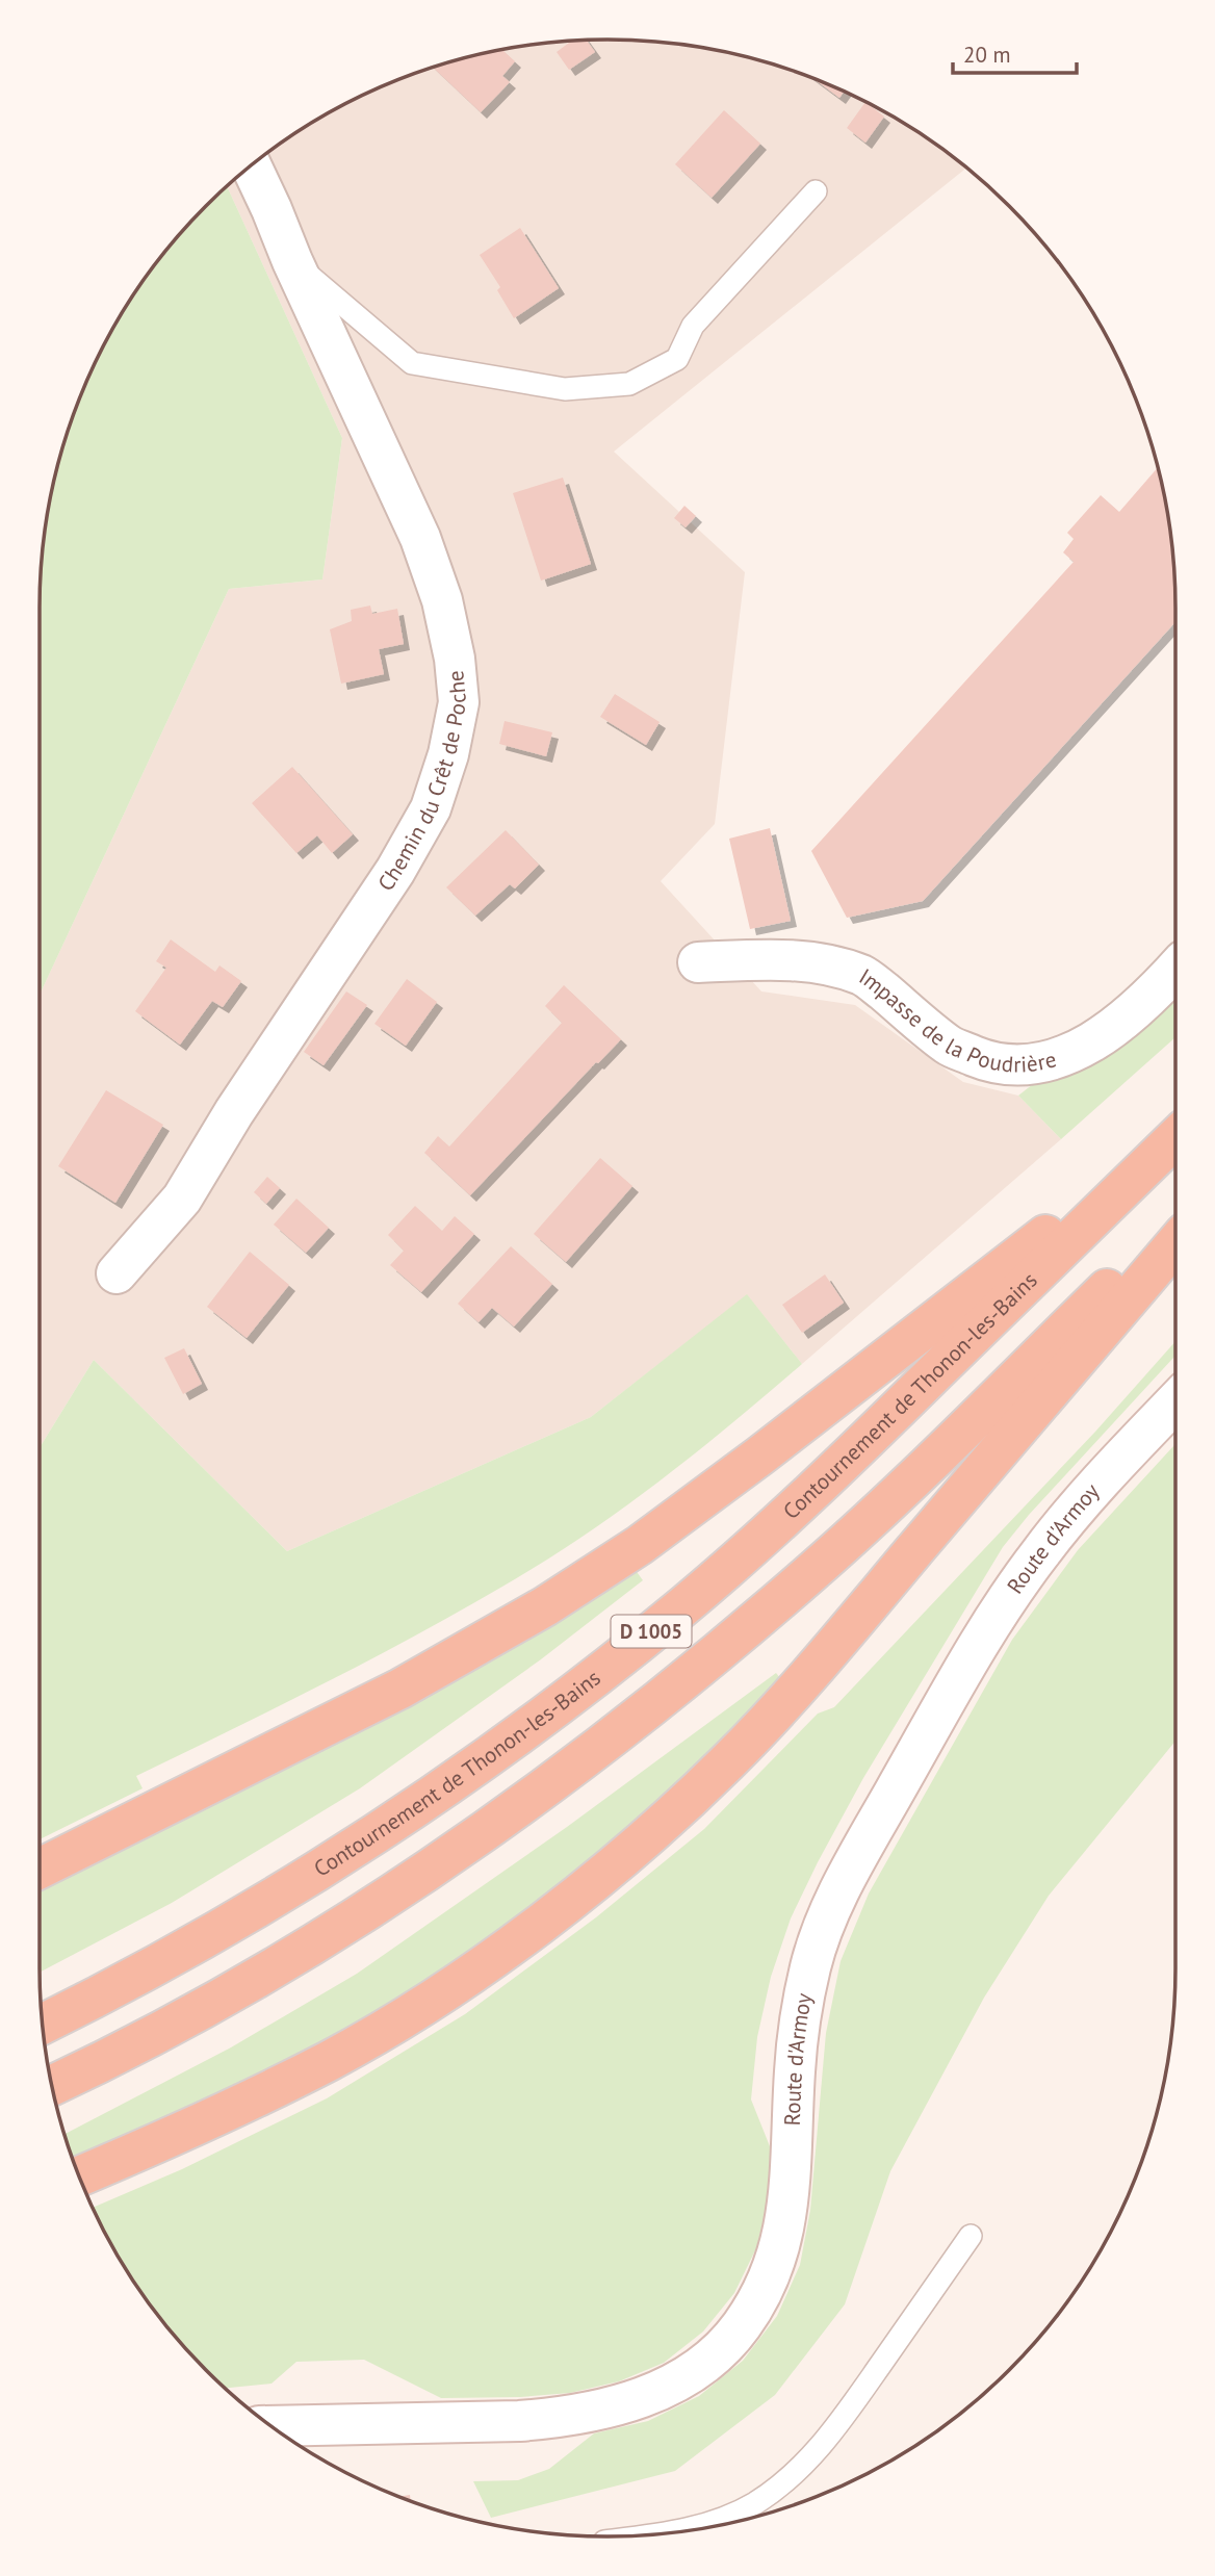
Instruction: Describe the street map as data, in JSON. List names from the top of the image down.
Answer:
{
  "streets": {
    "highway": ["Contournement de Thonon-les-Bains", "D 1005"],
    "street": ["Chemin du Crêt de Poche", "Impasse de la Poudrière", "Route d'Armoy"]
  },
  "scale_bar": "20 m"
}
